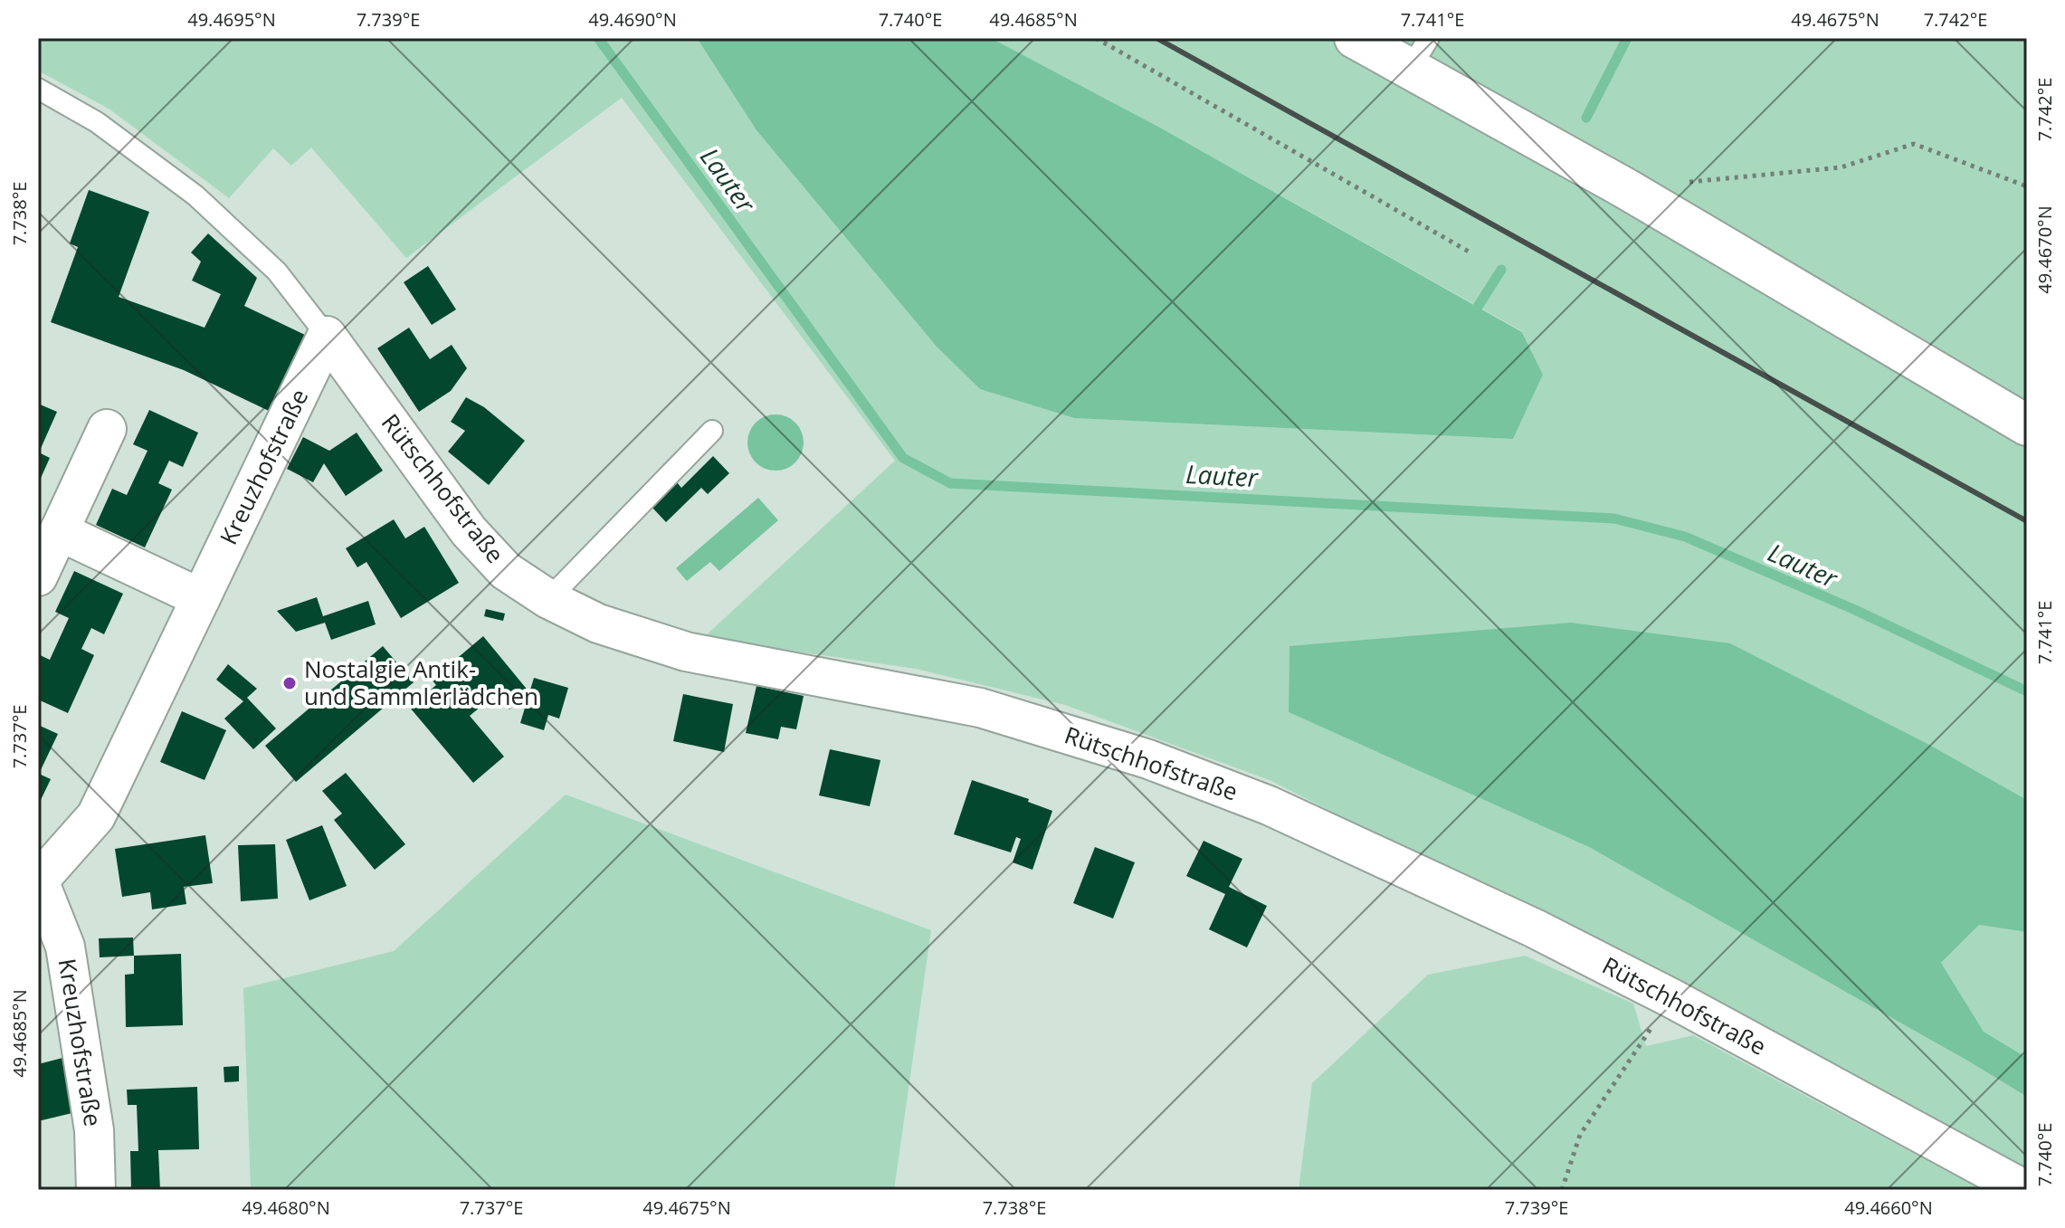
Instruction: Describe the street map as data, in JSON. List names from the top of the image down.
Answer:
{
  "streets": {
    "street": ["Kreuzhofstraße", "Rütschhofstraße"]
  },
  "crossings": [
    ["Kreuzhofstraße", "Rütschhofstraße"]
  ],
  "water": ["Lauter"],
  "places": ["Nostalgie Antik- und Sammlerlädchen"],
  "coordinates": [
    "49.4695°N",
    "7.739°E",
    "49.4690°N",
    "7.740°E",
    "49.4685°N",
    "7.741°E",
    "49.4675°N",
    "7.742°E",
    "7.738°E",
    "49.4670°N",
    "7.737°E",
    "49.4680°N",
    "49.4660°N"
  ]
}
